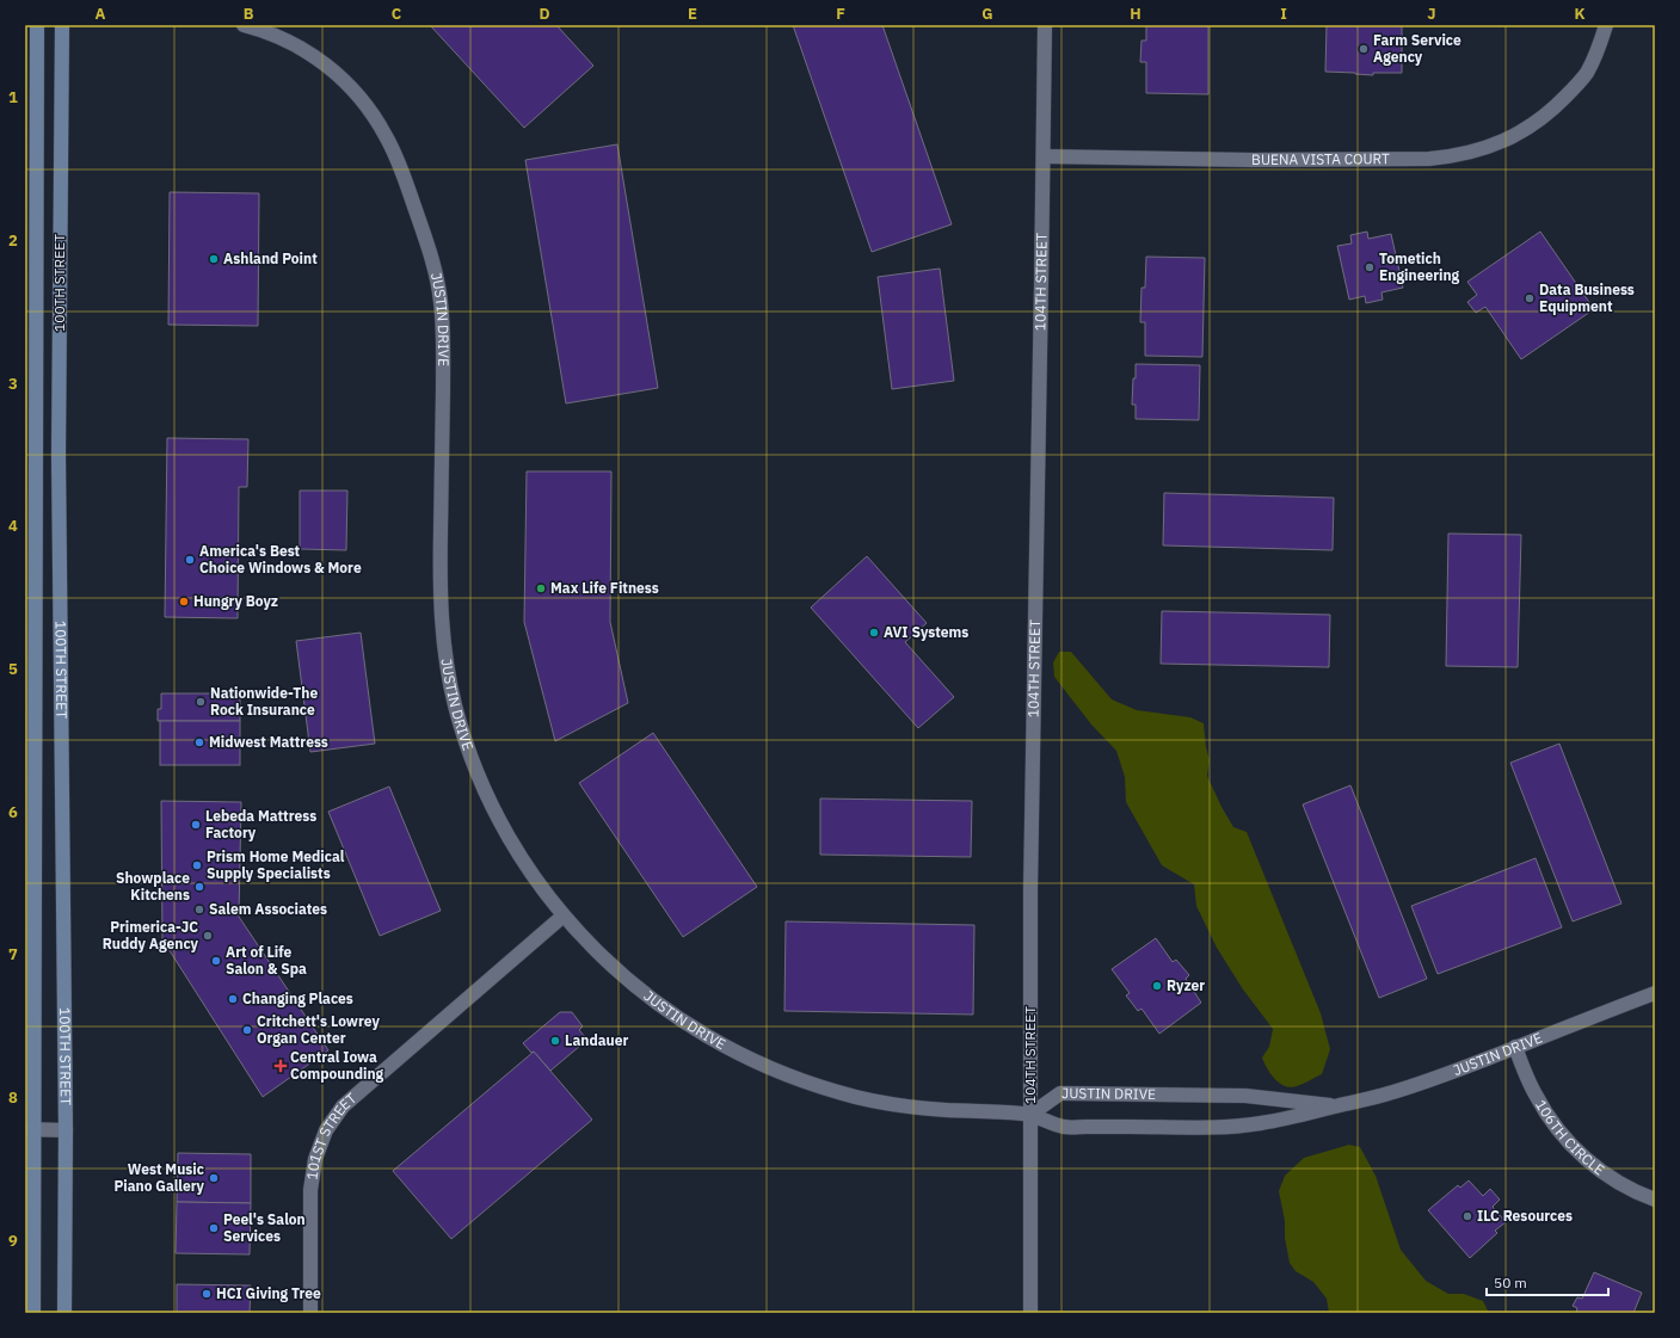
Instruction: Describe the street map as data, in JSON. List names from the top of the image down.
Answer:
{
  "streets": {
    "main road": ["100TH STREET"],
    "street": [
      "BUENA VISTA COURT",
      "104TH STREET",
      "JUSTIN DRIVE",
      "106TH CIRCLE",
      "101ST STREET"
    ]
  },
  "crossings": [
    ["BUENA VISTA COURT", "104TH STREET"],
    ["104TH STREET", "JUSTIN DRIVE"],
    ["JUSTIN DRIVE", "106TH CIRCLE"],
    ["JUSTIN DRIVE", "101ST STREET"]
  ],
  "places": {
    "other": [
      "Farm Service Agency",
      "Ashland Point",
      "Tometich Engineering",
      "Data Business Equipment",
      "America's Best Choice Windows & More",
      "Max Life Fitness",
      "Hungry Boyz",
      "AVI Systems",
      "Nationwide-The Rock Insurance",
      "Midwest Mattress",
      "Lebeda Mattress Factory",
      "Prism Home Medical Supply Specialists",
      "Showplace Kitchens",
      "Salem Associates",
      "Primerica-JC Ruddy Agency",
      "Art of Life Salon & Spa",
      "Ryzer",
      "Changing Places",
      "Critchett's Lowrey Organ Center",
      "Landauer",
      "West Music Piano Gallery",
      "ILC Resources",
      "Peel's Salon Services",
      "HCI Giving Tree"
    ],
    "health": ["Central Iowa Compounding"]
  },
  "scale_bar": "50 m",
  "grid": {
    "columns": [
      "A",
      "B",
      "C",
      "D",
      "E",
      "F",
      "G",
      "H",
      "I",
      "J",
      "K"
    ],
    "rows": [
      "1",
      "2",
      "3",
      "4",
      "5",
      "6",
      "7",
      "8",
      "9"
    ]
  }
}
